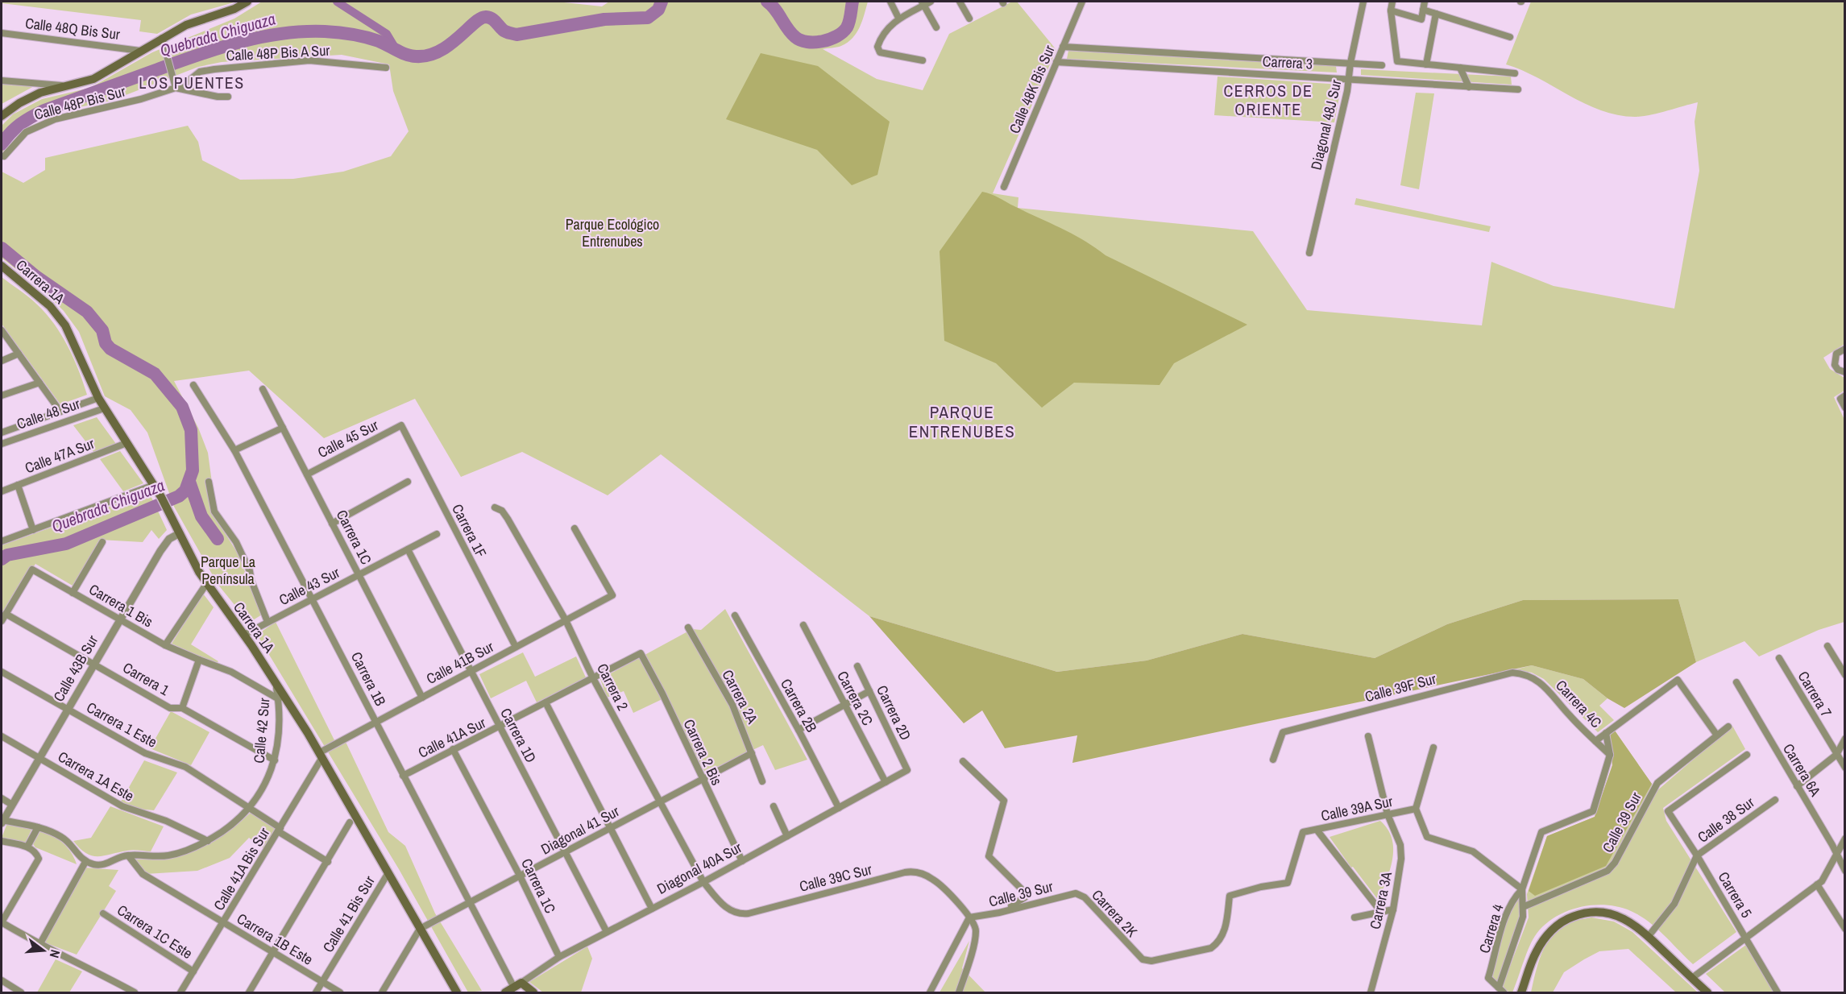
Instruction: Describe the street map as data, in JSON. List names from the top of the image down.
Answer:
{
  "streets": {
    "main road": ["Carrera 1A", "Carrera 1B", "Diagonal 40A Sur"],
    "street": [
      "Calle 48Q Bis Sur",
      "Calle 48P Bis A Sur",
      "Carrera 3",
      "Calle 48K Bis Sur",
      "Calle 48P Bis Sur",
      "Diagonal 48J Sur",
      "Calle 48 Sur",
      "Calle 45 Sur",
      "Calle 47A Sur",
      "Carrera 1F",
      "Carrera 1C",
      "Calle 43 Sur",
      "Carrera 1 Bis",
      "Calle 41B Sur",
      "Calle 43B Sur",
      "Carrera 1",
      "Carrera 2",
      "Calle 39F Sur",
      "Carrera 7",
      "Carrera 2A",
      "Carrera 2C",
      "Carrera 4C",
      "Carrera 2B",
      "Carrera 2D",
      "Carrera 1 Este",
      "Calle 42 Sur",
      "Carrera 1D",
      "Calle 41A Sur",
      "Carrera 2 Bis",
      "Carrera 6A",
      "Carrera 1A Este",
      "Calle 39A Sur",
      "Calle 38 Sur",
      "Calle 39 Sur",
      "Diagonal 41 Sur",
      "Calle 41A Bis Sur",
      "Calle 39C Sur",
      "Carrera 5",
      "Carrera 3A",
      "Carrera 2K",
      "Calle 41 Bis Sur",
      "Carrera 4",
      "Carrera 1C Este",
      "Carrera 1B Este"
    ]
  },
  "crossings": [
    ["Calle 48P Bis A Sur", "Calle 48P Bis Sur"],
    ["Carrera 3", "Calle 48K Bis Sur"],
    ["Carrera 3", "Diagonal 48J Sur"],
    ["Carrera 1A", "Calle 48 Sur"],
    ["Carrera 1A", "Calle 47A Sur"],
    ["Carrera 1A", "Calle 43 Sur"],
    ["Carrera 1A", "Calle 41B Sur"],
    ["Carrera 1A", "Calle 43B Sur"],
    ["Carrera 1A", "Calle 42 Sur"],
    ["Carrera 1A", "Diagonal 41 Sur"],
    ["Carrera 1A", "Calle 41A Bis Sur"],
    ["Carrera 1A", "Calle 41 Bis Sur"],
    ["Calle 45 Sur", "Carrera 1F"],
    ["Calle 45 Sur", "Carrera 1C"],
    ["Carrera 1F", "Calle 41B Sur"],
    ["Carrera 1C", "Calle 43 Sur"],
    ["Carrera 1C", "Calle 41B Sur"],
    ["Carrera 1C", "Calle 41A Sur"],
    ["Carrera 1C", "Diagonal 41 Sur"],
    ["Carrera 1C", "Diagonal 40A Sur"],
    ["Calle 43 Sur", "Carrera 1B"],
    ["Calle 43 Sur", "Carrera 1D"],
    ["Carrera 1 Bis", "Calle 43B Sur"],
    ["Carrera 1 Bis", "Carrera 1"],
    ["Calle 41B Sur", "Carrera 1B"],
    ["Calle 41B Sur", "Carrera 2"],
    ["Calle 41B Sur", "Carrera 1D"],
    ["Calle 41B Sur", "Calle 41A Bis Sur"],
    ["Calle 43B Sur", "Carrera 1"],
    ["Calle 43B Sur", "Carrera 1 Este"],
    ["Calle 43B Sur", "Carrera 1A Este"],
    ["Carrera 1", "Calle 42 Sur"],
    ["Carrera 1B", "Calle 41A Sur"],
    ["Carrera 1B", "Diagonal 41 Sur"],
    ["Carrera 1B", "Diagonal 40A Sur"],
    ["Carrera 2", "Calle 41A Sur"],
    ["Carrera 2", "Diagonal 41 Sur"],
    ["Carrera 2", "Diagonal 40A Sur"],
    ["Carrera 2", "Calle 39C Sur"],
    ["Calle 39F Sur", "Carrera 4C"],
    ["Carrera 2A", "Diagonal 41 Sur"],
    ["Carrera 2C", "Diagonal 40A Sur"],
    ["Carrera 4C", "Carrera 4"],
    ["Carrera 2B", "Diagonal 40A Sur"],
    ["Carrera 2D", "Diagonal 40A Sur"],
    ["Carrera 1 Este", "Calle 42 Sur"],
    ["Carrera 1 Este", "Calle 41A Bis Sur"],
    ["Calle 42 Sur", "Carrera 1A Este"],
    ["Calle 42 Sur", "Carrera 1B Este"],
    ["Carrera 1D", "Calle 41A Sur"],
    ["Carrera 1D", "Diagonal 41 Sur"],
    ["Carrera 1D", "Diagonal 40A Sur"],
    ["Calle 41A Sur", "Carrera 2 Bis"],
    ["Carrera 2 Bis", "Diagonal 41 Sur"],
    ["Carrera 2 Bis", "Diagonal 40A Sur"],
    ["Calle 39A Sur", "Carrera 3A"],
    ["Calle 39A Sur", "Carrera 2K"],
    ["Calle 38 Sur", "Carrera 5"],
    ["Calle 39 Sur", "Calle 39C Sur"],
    ["Calle 39 Sur", "Carrera 2K"],
    ["Diagonal 40A Sur", "Calle 39C Sur"],
    ["Calle 41A Bis Sur", "Carrera 1C Este"],
    ["Calle 41A Bis Sur", "Carrera 1B Este"],
    ["Calle 41 Bis Sur", "Carrera 1B Este"]
  ],
  "districts": ["LOS PUENTES", "CERROS DE ORIENTE", "PARQUE ENTRENUBES"],
  "water": ["Quebrada Chiguaza"],
  "parks": ["Parque Ecológico Entrenubes", "Parque La Península"],
  "north": "right"
}
